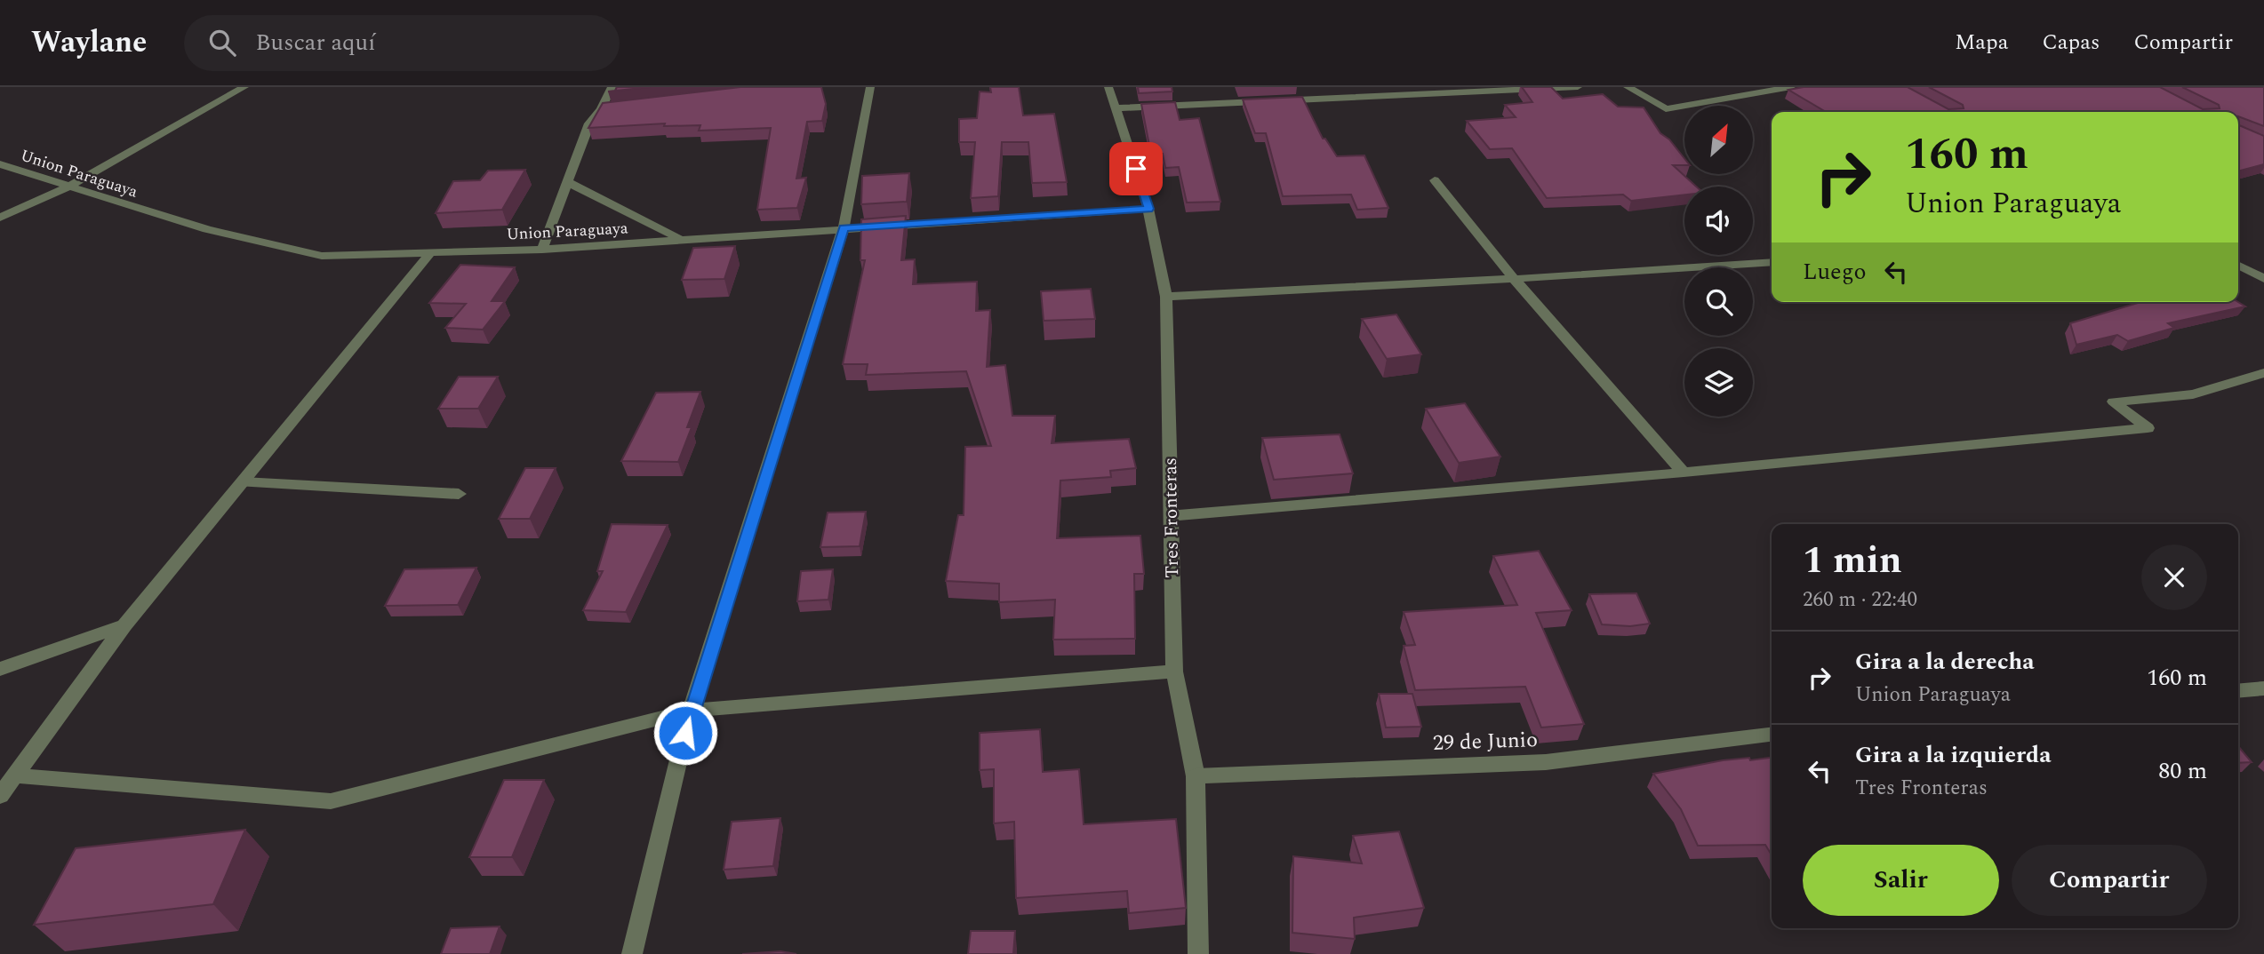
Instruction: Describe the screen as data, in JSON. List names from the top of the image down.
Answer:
{
  "streets": {
    "street": ["Union Paraguaya", "Tres Fronteras", "29 de Junio"]
  },
  "crossings": [
    ["Union Paraguaya", "Tres Fronteras"],
    ["Tres Fronteras", "29 de Junio"]
  ],
  "north": "top right",
  "page": {
    "header": "Waylane",
    "search": "Buscar aquí",
    "nav": ["Mapa", "Capas", "Compartir"],
    "turn": ["160 m", "Union Paraguaya"],
    "then": "Luego",
    "heading": ["1 min", "260 m · 22:40"],
    "list": [
      {
        "name": "Gira a la derecha",
        "note": "Union Paraguaya",
        "value": "160 m"
      },
      {
        "name": "Gira a la izquierda",
        "note": "Tres Fronteras",
        "value": "80 m"
      }
    ],
    "buttons": ["Salir", "Compartir"]
  }
}
